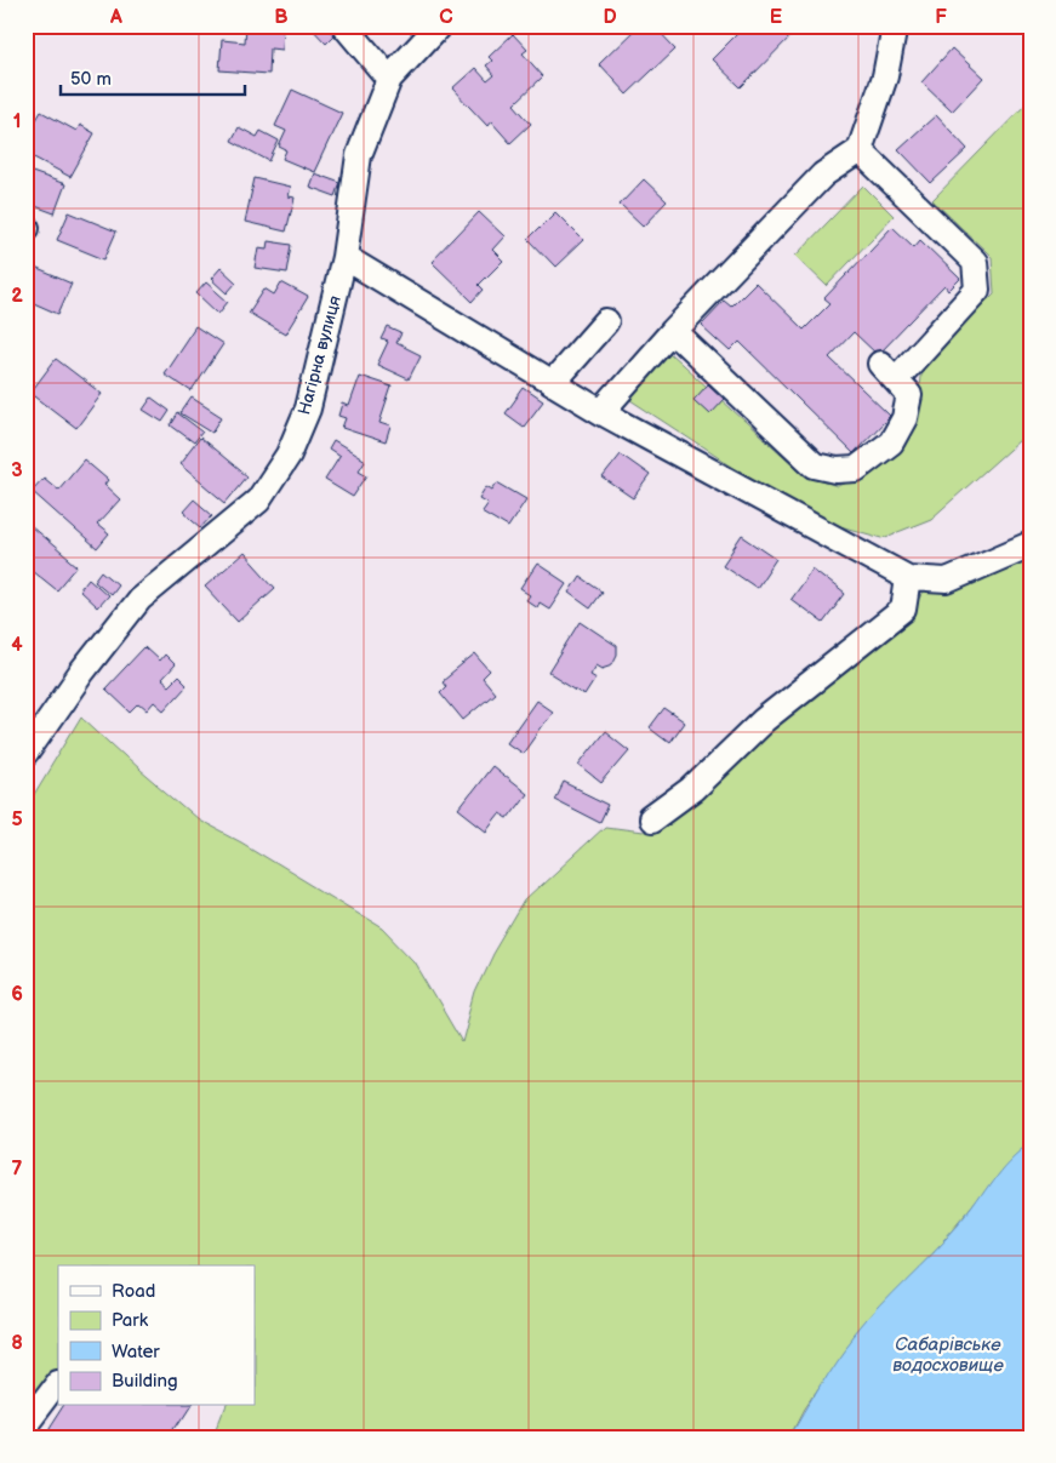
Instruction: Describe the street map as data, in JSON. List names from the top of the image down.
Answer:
{
  "streets": {
    "street": ["Нагірна вулиця"]
  },
  "water": ["Сабарівське водосховище"],
  "legend": [
    "Road",
    "Park",
    "Water",
    "Building"
  ],
  "scale_bar": "50 m",
  "grid": {
    "columns": [
      "A",
      "B",
      "C",
      "D",
      "E",
      "F"
    ],
    "rows": [
      "1",
      "2",
      "3",
      "4",
      "5",
      "6",
      "7",
      "8"
    ]
  }
}
